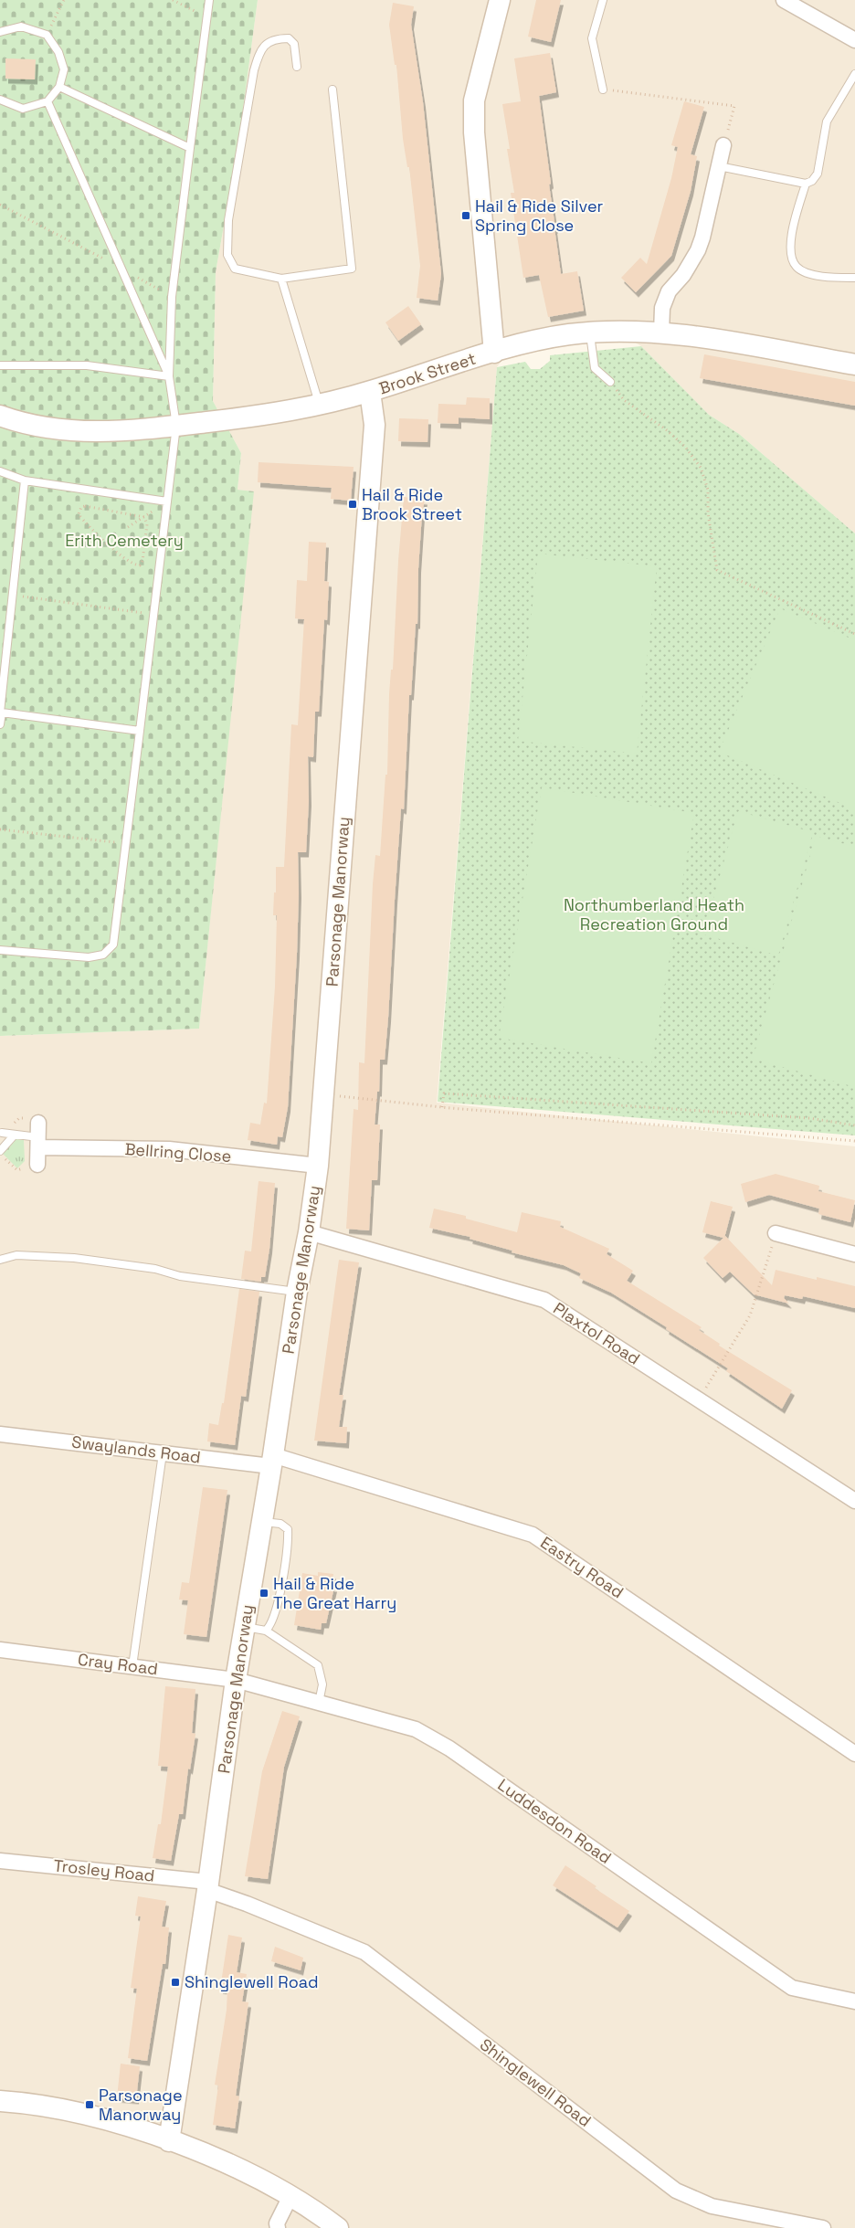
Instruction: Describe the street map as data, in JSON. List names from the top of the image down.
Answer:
{
  "streets": {
    "street": [
      "Brook Street",
      "Parsonage Manorway",
      "Bellring Close",
      "Plaxtol Road",
      "Swaylands Road",
      "Eastry Road",
      "Cray Road",
      "Luddesdon Road",
      "Trosley Road",
      "Shinglewell Road"
    ]
  },
  "crossings": [
    ["Brook Street", "Parsonage Manorway"],
    ["Parsonage Manorway", "Bellring Close"],
    ["Parsonage Manorway", "Plaxtol Road"],
    ["Parsonage Manorway", "Swaylands Road"],
    ["Parsonage Manorway", "Eastry Road"],
    ["Parsonage Manorway", "Cray Road"],
    ["Parsonage Manorway", "Luddesdon Road"],
    ["Parsonage Manorway", "Trosley Road"],
    ["Parsonage Manorway", "Shinglewell Road"],
    ["Swaylands Road", "Eastry Road"],
    ["Cray Road", "Luddesdon Road"],
    ["Trosley Road", "Shinglewell Road"]
  ],
  "parks": ["Erith Cemetery", "Northumberland Heath Recreation Ground"],
  "places": {
    "transit": [
      "Hail & Ride Silver Spring Close",
      "Hail & Ride Brook Street",
      "Hail & Ride The Great Harry",
      "Shinglewell Road",
      "Parsonage Manorway"
    ]
  }
}
